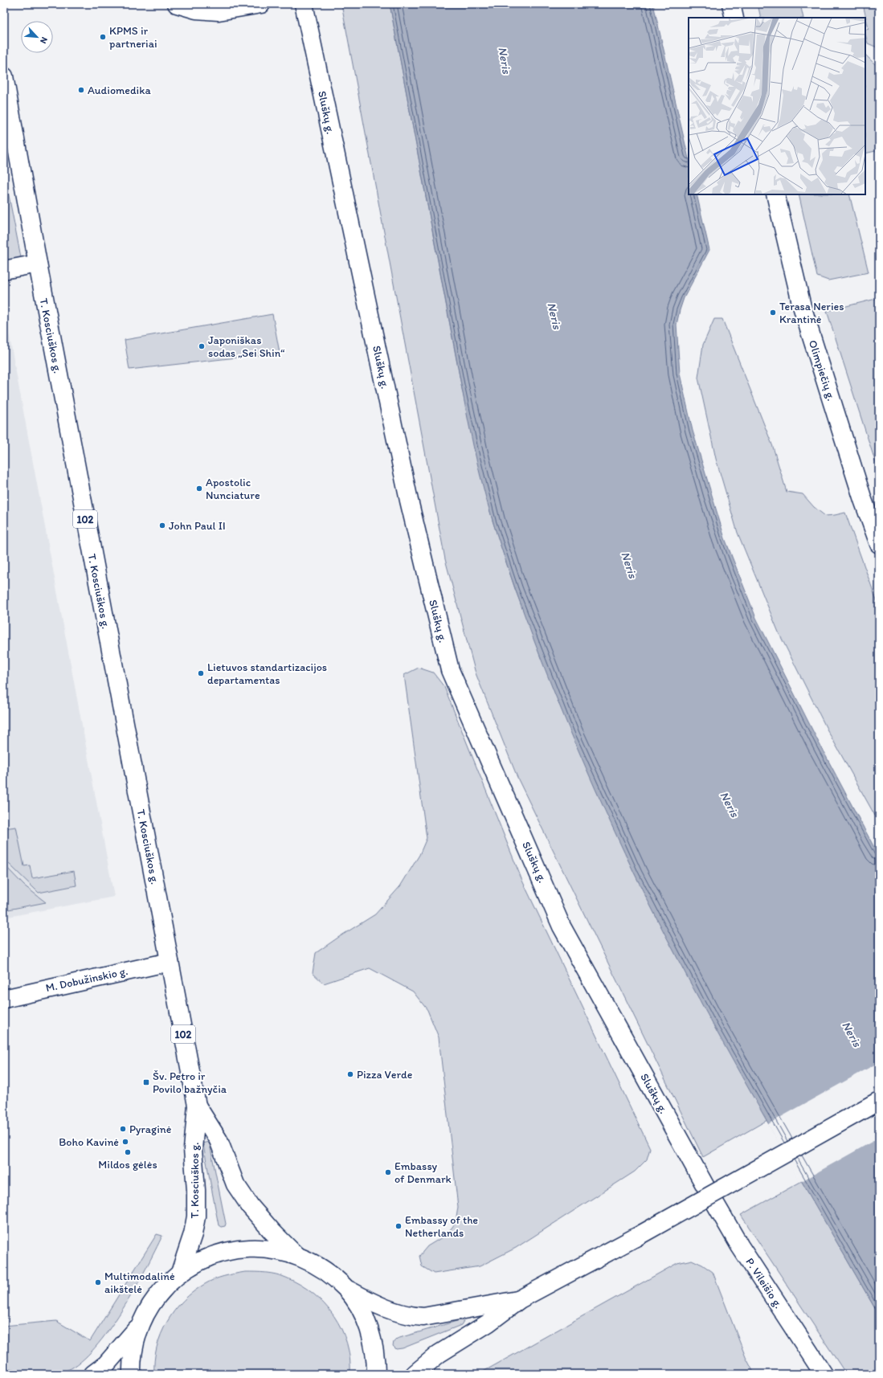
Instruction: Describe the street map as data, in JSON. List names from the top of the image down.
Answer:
{
  "streets": {
    "main road": [
      "Sluškų g.",
      "T. Kosciuškos g.",
      "Olimpiečių g.",
      "102",
      "M. Dobužinskio g.",
      "P. Vileišio g."
    ]
  },
  "crossings": [
    ["Sluškų g.", "P. Vileišio g."],
    ["T. Kosciuškos g.", "M. Dobužinskio g."]
  ],
  "water": ["Neris"],
  "places": {
    "other": [
      "KPMS ir partneriai",
      "Audiomedika",
      "Terasa Neries Krantinė",
      "Japoniškas sodas „Sei Shin“",
      "Apostolic Nunciature",
      "John Paul II",
      "Lietuvos standartizacijos departamentas",
      "Pizza Verde",
      "Pyraginė",
      "Boho Kavinė",
      "Mildos gėlės",
      "Embassy of Denmark",
      "Embassy of the Netherlands",
      "Multimodalinė aikštelė"
    ],
    "transit": ["Šv. Petro ir Povilo bažnyčia"]
  },
  "north": "bottom right"
}
